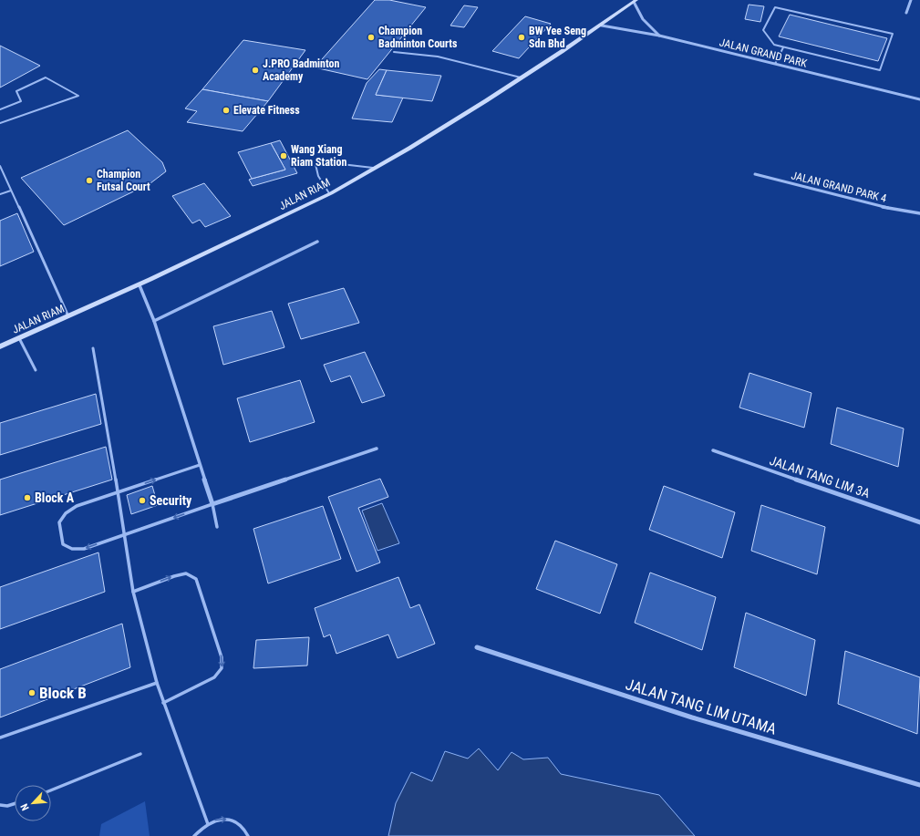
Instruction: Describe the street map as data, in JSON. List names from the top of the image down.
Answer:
{
  "streets": {
    "main road": ["JALAN RIAM"],
    "street": [
      "JALAN GRAND PARK",
      "JALAN GRAND PARK 4",
      "JALAN TANG LIM 3A",
      "JALAN TANG LIM UTAMA"
    ]
  },
  "crossings": [
    ["JALAN GRAND PARK", "JALAN RIAM"]
  ],
  "places": [
    "Champion Badminton Courts",
    "BW Yee Seng Sdn Bhd",
    "J.PRO Badminton Academy",
    "Elevate Fitness",
    "Wang Xiang Riam Station",
    "Champion Futsal Court",
    "Block A",
    "Security",
    "Block B"
  ],
  "north": "bottom left"
}
